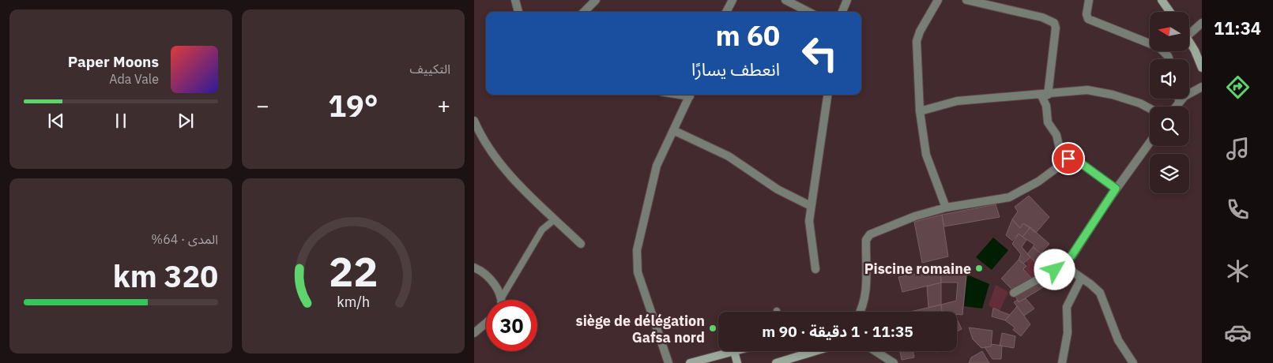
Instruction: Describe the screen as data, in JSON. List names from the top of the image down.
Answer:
{
  "places": ["Piscine romaine", "siège de délégation Gafsa nord"],
  "north": "left",
  "page": {
    "tabs": "11:34",
    "tile": [
      "التكييف",
      ["المدى · 64%", "320 km"]
    ],
    "turn": ["60 m", "انعطف يسارًا"],
    "song": ["Paper Moons", "Ada Vale"],
    "heat": ["−", "19°", "+"],
    "limit": "30",
    "trip": "11:35 · 1 دقيقة · 90 m",
    "gauge": ["22", "km/h"]
  }
}
